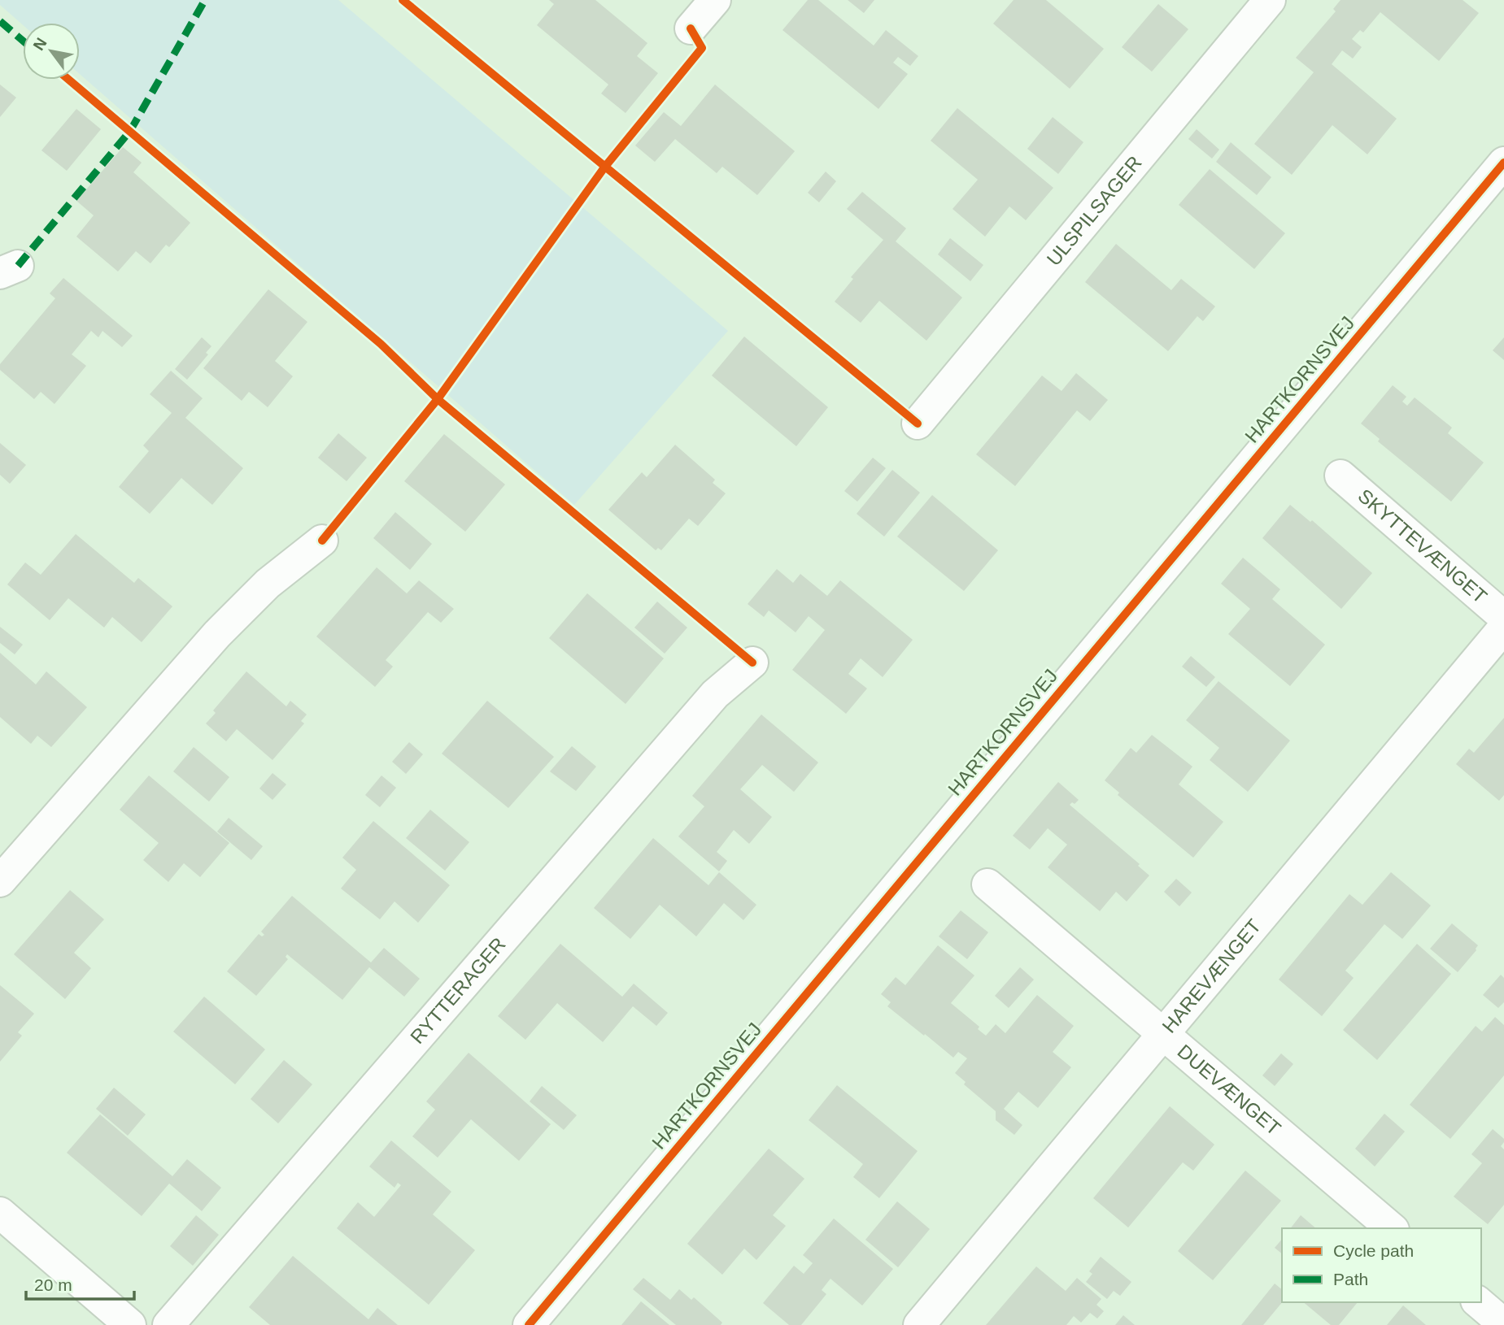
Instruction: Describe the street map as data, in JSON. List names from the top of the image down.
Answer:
{
  "streets": {
    "street": [
      "ULSPILSAGER",
      "HARTKORNSVEJ",
      "SKYTTEVÆNGET",
      "HAREVÆNGET",
      "RYTTERAGER",
      "DUEVÆNGET"
    ]
  },
  "crossings": [
    ["HAREVÆNGET", "DUEVÆNGET"]
  ],
  "legend": ["Cycle path", "Path"],
  "scale_bar": "20 m",
  "north": "top left"
}
